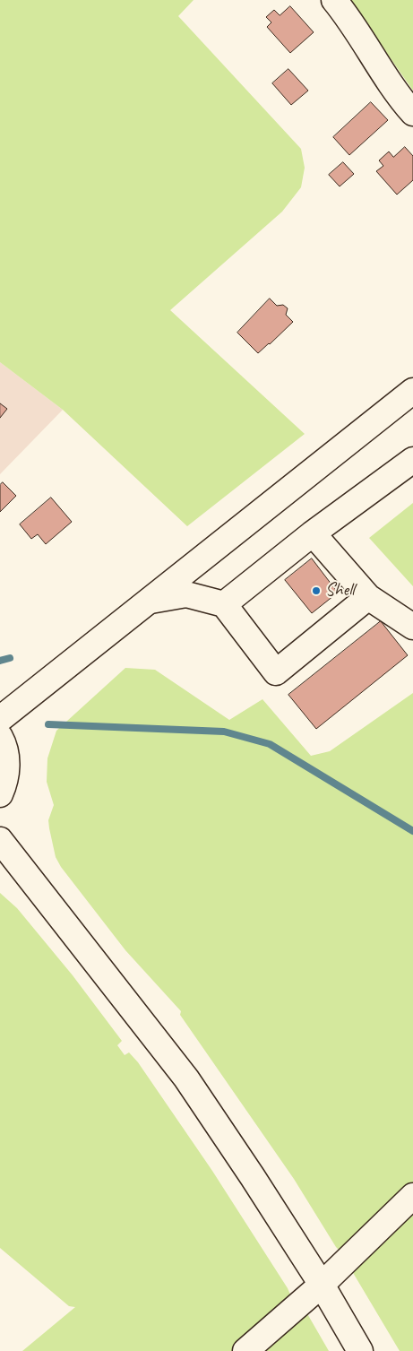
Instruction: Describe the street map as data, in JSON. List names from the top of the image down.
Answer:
{
  "places": ["Shell"]
}
